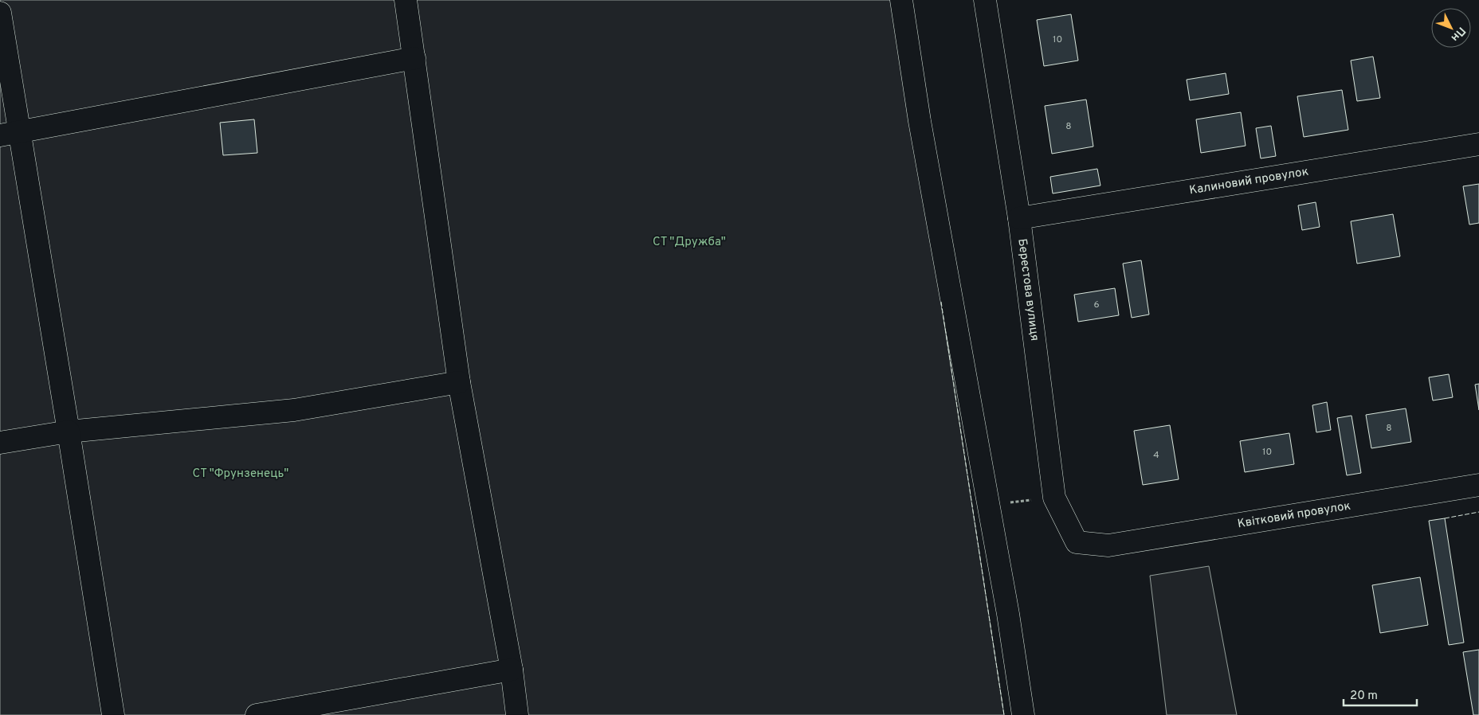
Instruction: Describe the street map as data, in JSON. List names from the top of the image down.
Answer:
{
  "streets": {
    "street": ["Калиновий провулок", "Берестова вулиця", "Квітковий провулок"]
  },
  "crossings": [
    ["Калиновий провулок", "Берестова вулиця"],
    ["Берестова вулиця", "Квітковий провулок"]
  ],
  "parks": ["СТ \"Дружба\"", "СТ \"Фрунзенець\""],
  "house_numbers": [
    "10",
    "8",
    "6",
    "8",
    "10",
    "4"
  ],
  "scale_bar": "20 m",
  "north": "bottom right"
}
